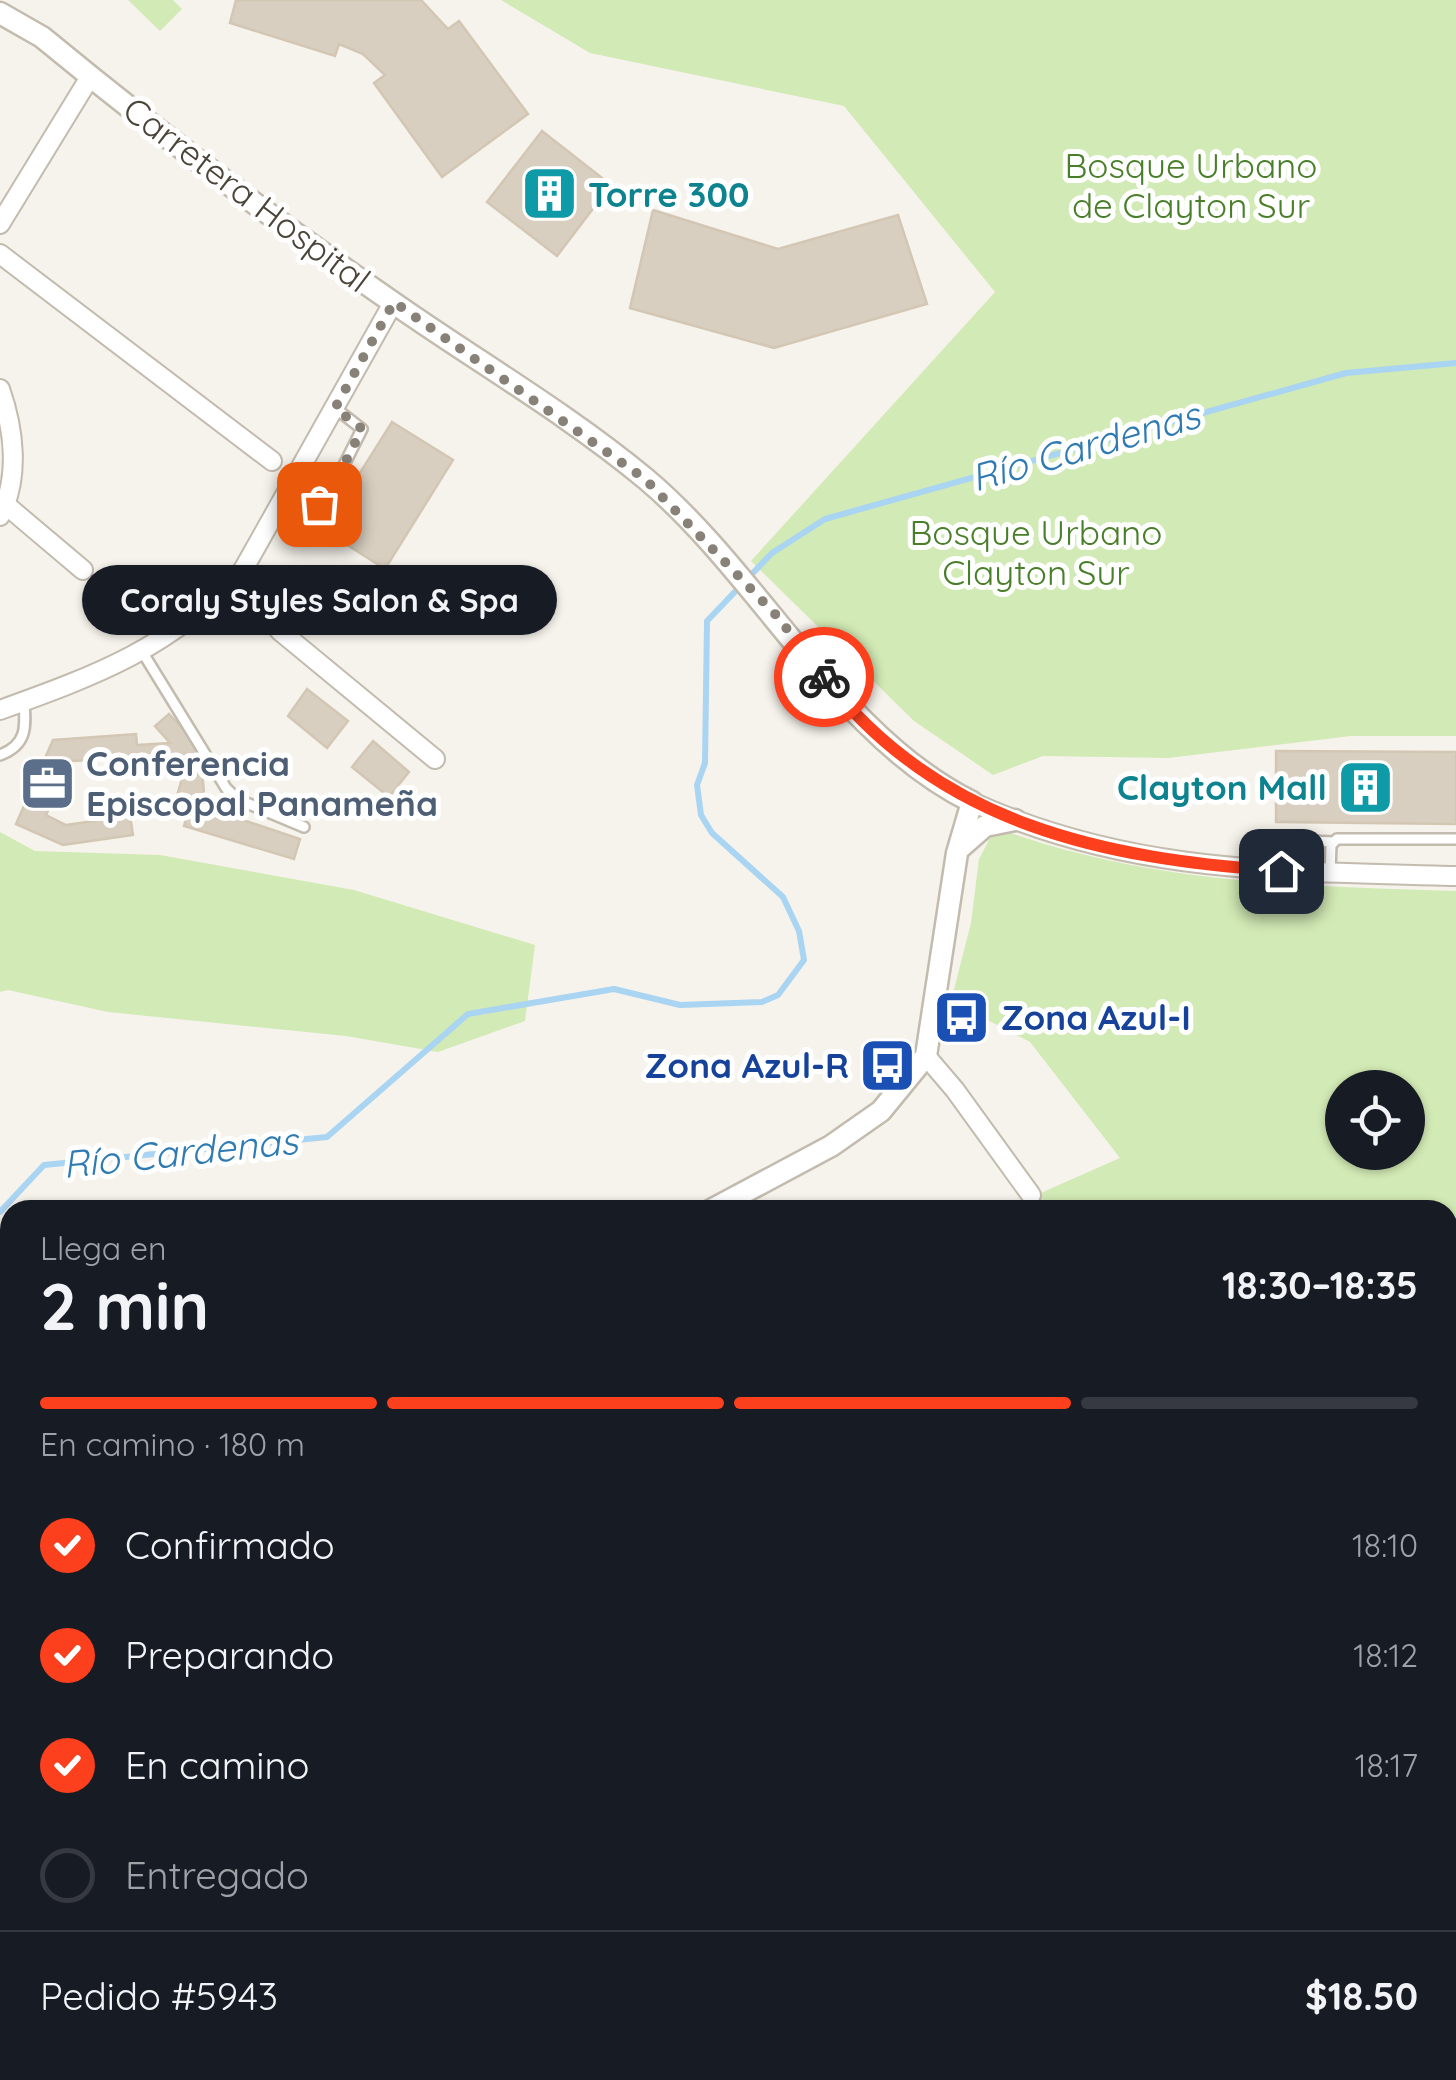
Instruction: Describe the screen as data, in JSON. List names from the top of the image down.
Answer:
{
  "streets": {
    "street": ["Carretera Hospital"]
  },
  "water": ["Río Cardenas"],
  "parks": ["Bosque Urbano de Clayton Sur", "Bosque Urbano Clayton Sur"],
  "places": {
    "building": ["Torre 300", "Clayton Mall"],
    "other": ["Coraly Styles Salon & Spa"],
    "office": ["Conferencia Episcopal Panameña"],
    "bus stop": ["Zona Azul-I", "Zona Azul-R"]
  },
  "page": {
    "bubble": "Coraly Styles Salon & Spa",
    "heading": ["2 min", "Llega en", "18:30–18:35"],
    "panel": ["Pedido #5943", "$18.50"],
    "bar": "En camino · 180 m",
    "list": [
      ["Confirmado", "18:10"],
      ["Preparando", "18:12"],
      ["En camino", "18:17"],
      "Entregado"
    ]
  }
}
